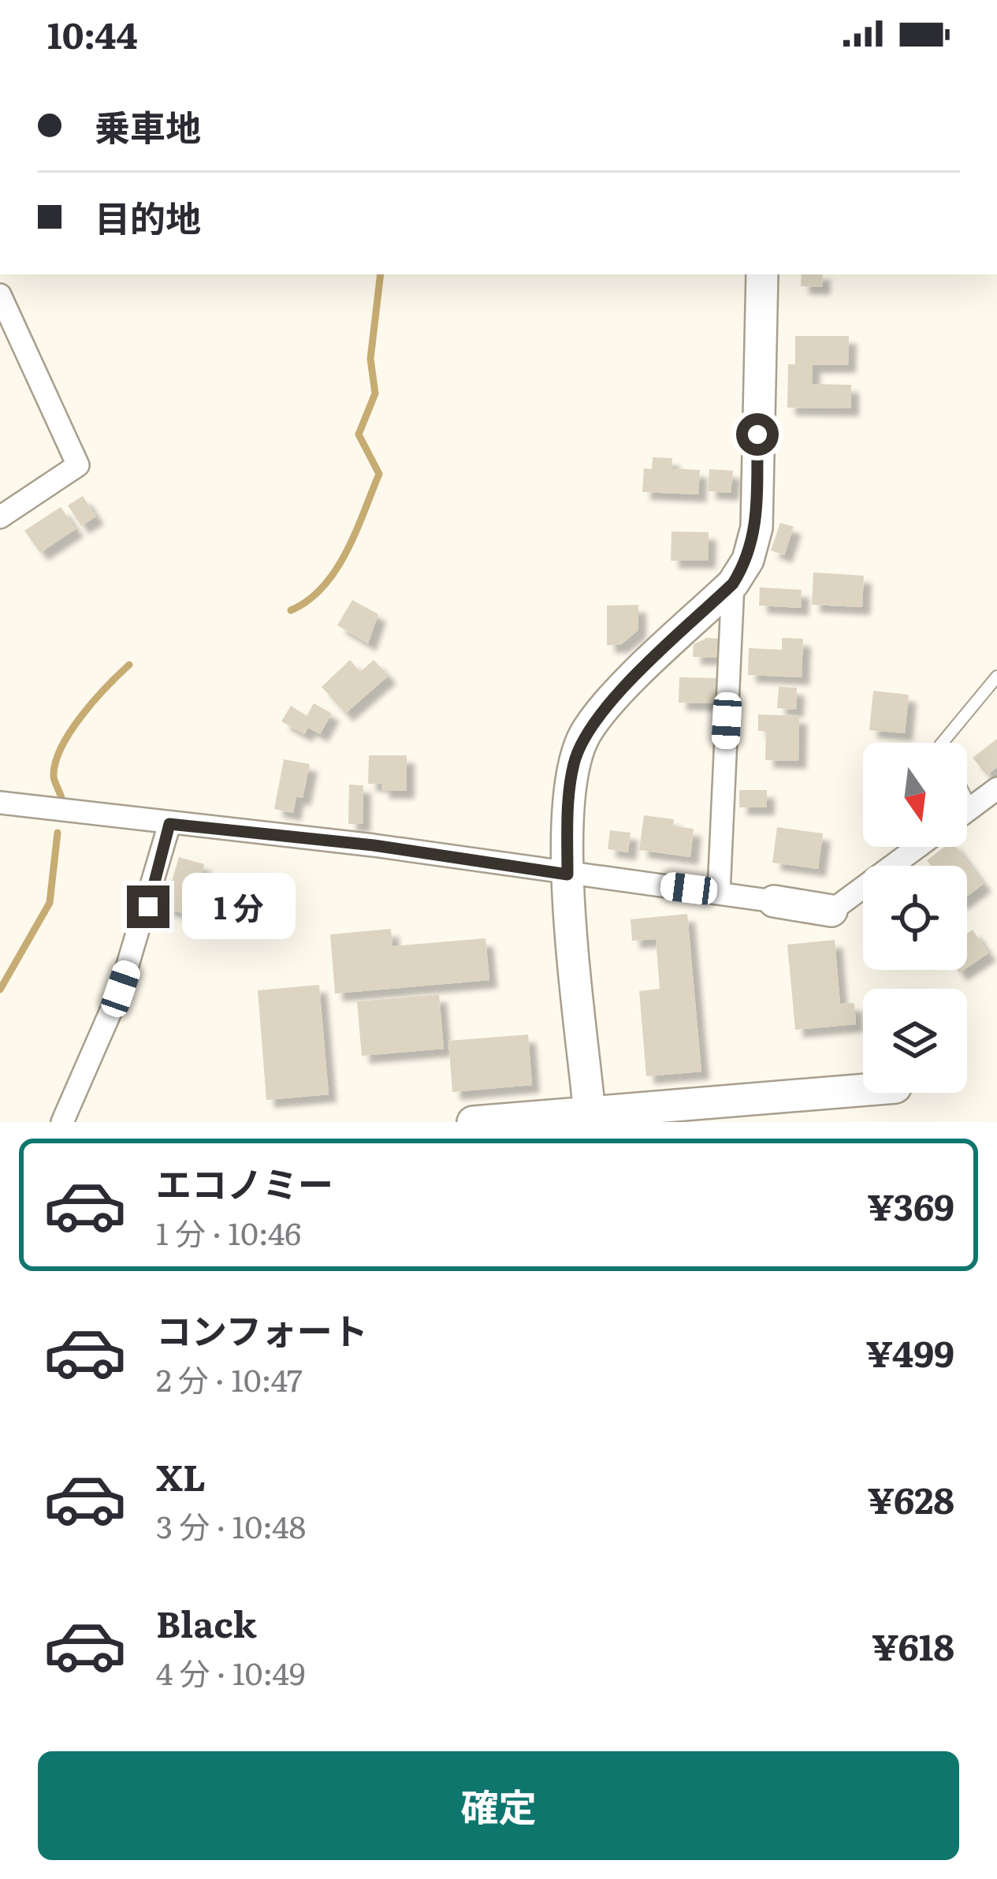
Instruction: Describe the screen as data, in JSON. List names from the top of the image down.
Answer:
{
  "north": "bottom",
  "page": {
    "status": "10:44",
    "banner": ["乗車地", "目的地"],
    "bubble": "1 分",
    "list": [
      {
        "name": "エコノミー",
        "note": "1 分 · 10:46",
        "value": "¥369"
      },
      {
        "name": "コンフォート",
        "note": "2 分 · 10:47",
        "value": "¥499"
      },
      {
        "name": "XL",
        "note": "3 分 · 10:48",
        "value": "¥628"
      },
      {
        "name": "Black",
        "note": "4 分 · 10:49",
        "value": "¥618"
      }
    ],
    "buttons": "確定"
  }
}
